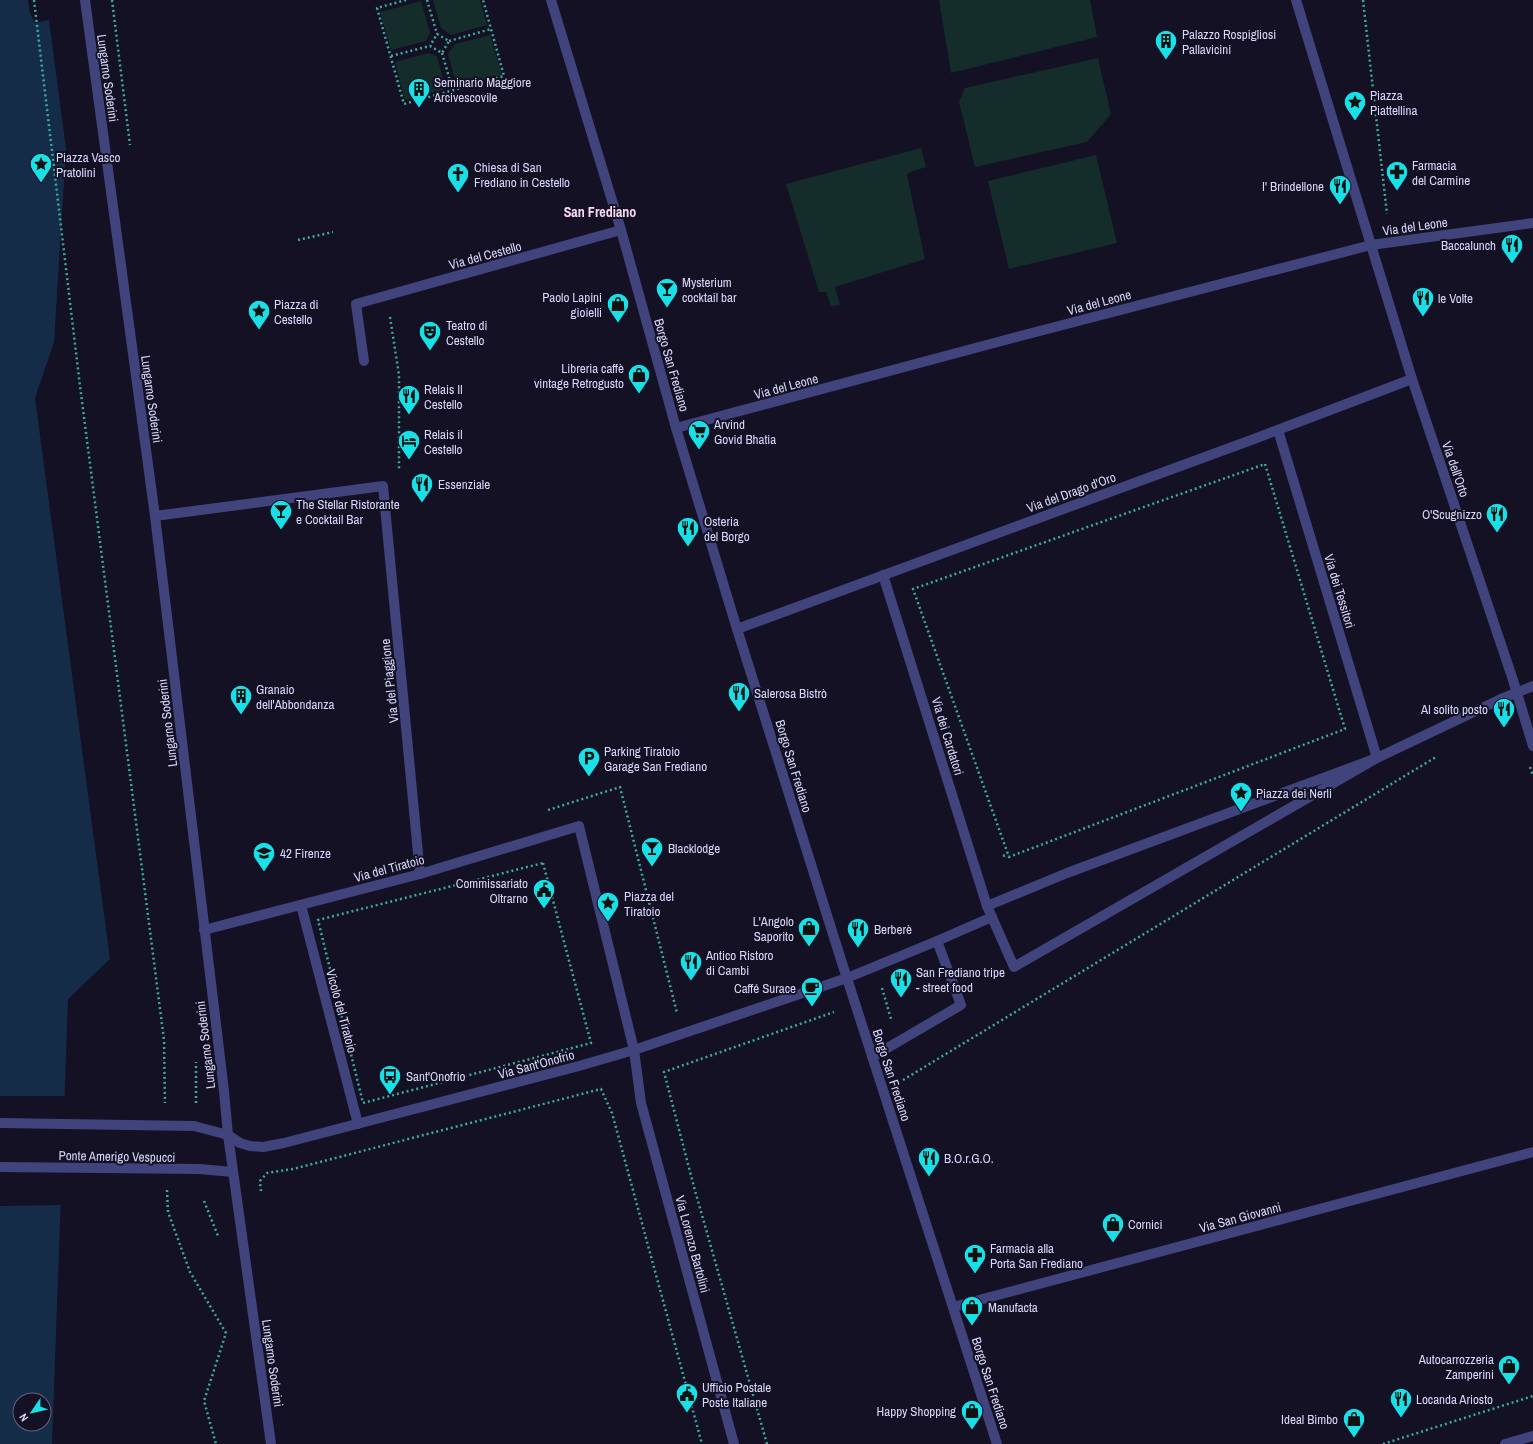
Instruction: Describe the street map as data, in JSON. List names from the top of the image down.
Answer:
{
  "streets": {
    "street": [
      "Lungarno Soderini",
      "Via del Leone",
      "Via del Cestello",
      "Borgo San Frediano",
      "Via dell'Orto",
      "Via del Drago d'Oro",
      "Via dei Tessitori",
      "Via del Piaggione",
      "Via dei Cardatori",
      "Via del Tiratoio",
      "Vicolo del Tiratoio",
      "Via Sant'Onofrio",
      "Ponte Amerigo Vespucci",
      "Via San Giovanni",
      "Via Lorenzo Bartolini"
    ]
  },
  "crossings": [
    ["Lungarno Soderini", "Via del Piaggione"],
    ["Lungarno Soderini", "Via del Tiratoio"],
    ["Lungarno Soderini", "Via Sant'Onofrio"],
    ["Lungarno Soderini", "Ponte Amerigo Vespucci"],
    ["Via del Leone", "Borgo San Frediano"],
    ["Via del Leone", "Via dell'Orto"],
    ["Via del Cestello", "Borgo San Frediano"],
    ["Borgo San Frediano", "Via del Drago d'Oro"],
    ["Borgo San Frediano", "Via Sant'Onofrio"],
    ["Borgo San Frediano", "Via San Giovanni"],
    ["Via dell'Orto", "Via del Drago d'Oro"],
    ["Via del Drago d'Oro", "Via dei Tessitori"],
    ["Via del Drago d'Oro", "Via dei Cardatori"],
    ["Via del Piaggione", "Via del Tiratoio"],
    ["Via del Tiratoio", "Vicolo del Tiratoio"],
    ["Via del Tiratoio", "Via Sant'Onofrio"],
    ["Via del Tiratoio", "Via Lorenzo Bartolini"],
    ["Vicolo del Tiratoio", "Via Sant'Onofrio"],
    ["Via Sant'Onofrio", "Via Lorenzo Bartolini"]
  ],
  "districts": ["San Frediano"],
  "places": {
    "building": ["Palazzo Rospigliosi Pallavicini", "Seminario Maggiore Arcivescovile", "Granaio dell'Abbondanza"],
    "place": [
      "Piazza Piattellina",
      "Piazza Vasco Pratolini",
      "Piazza di Cestello",
      "Piazza dei Nerli",
      "Piazza del Tiratoio"
    ],
    "pharmacy": ["Farmacia del Carmine", "Farmacia alla Porta San Frediano"],
    "church": ["Chiesa di San Frediano in Cestello"],
    "restaurant": [
      "I' Brindellone",
      "Baccalunch",
      "le Volte",
      "Relais Il Cestello",
      "Essenziale",
      "O'Scugnizzo",
      "Osteria del Borgo",
      "Salerosa Bistrò",
      "Al solito posto",
      "Berberè",
      "Antico Ristoro di Cambi",
      "San Frediano tripe - street food",
      "B.O.r.G.O.",
      "Locanda Ariosto"
    ],
    "bar": ["Mysterium cocktail bar", "The Stellar Ristorante e Cocktail Bar", "Blacklodge"],
    "shop": [
      "Paolo Lapini gioielli",
      "Libreria caffè vintage Retrogusto",
      "L'Angolo Saporito",
      "Cornici",
      "Manufacta",
      "Autocarrozzeria Zamperini",
      "Happy Shopping",
      "Ideal Bimbo"
    ],
    "theatre": ["Teatro di Cestello"],
    "supermarket": ["Arvind Govid Bhatia"],
    "hotel": ["Relais il Cestello"],
    "parking": ["Parking Tiratoio Garage San Frediano"],
    "school or university": ["42 Firenze"],
    "public building": ["Commissariato Oltrarno", "Ufficio Postale Poste Italiane"],
    "cafe": ["Caffé Surace"],
    "bus stop": ["Sant'Onofrio"]
  },
  "north": "bottom left"
}
